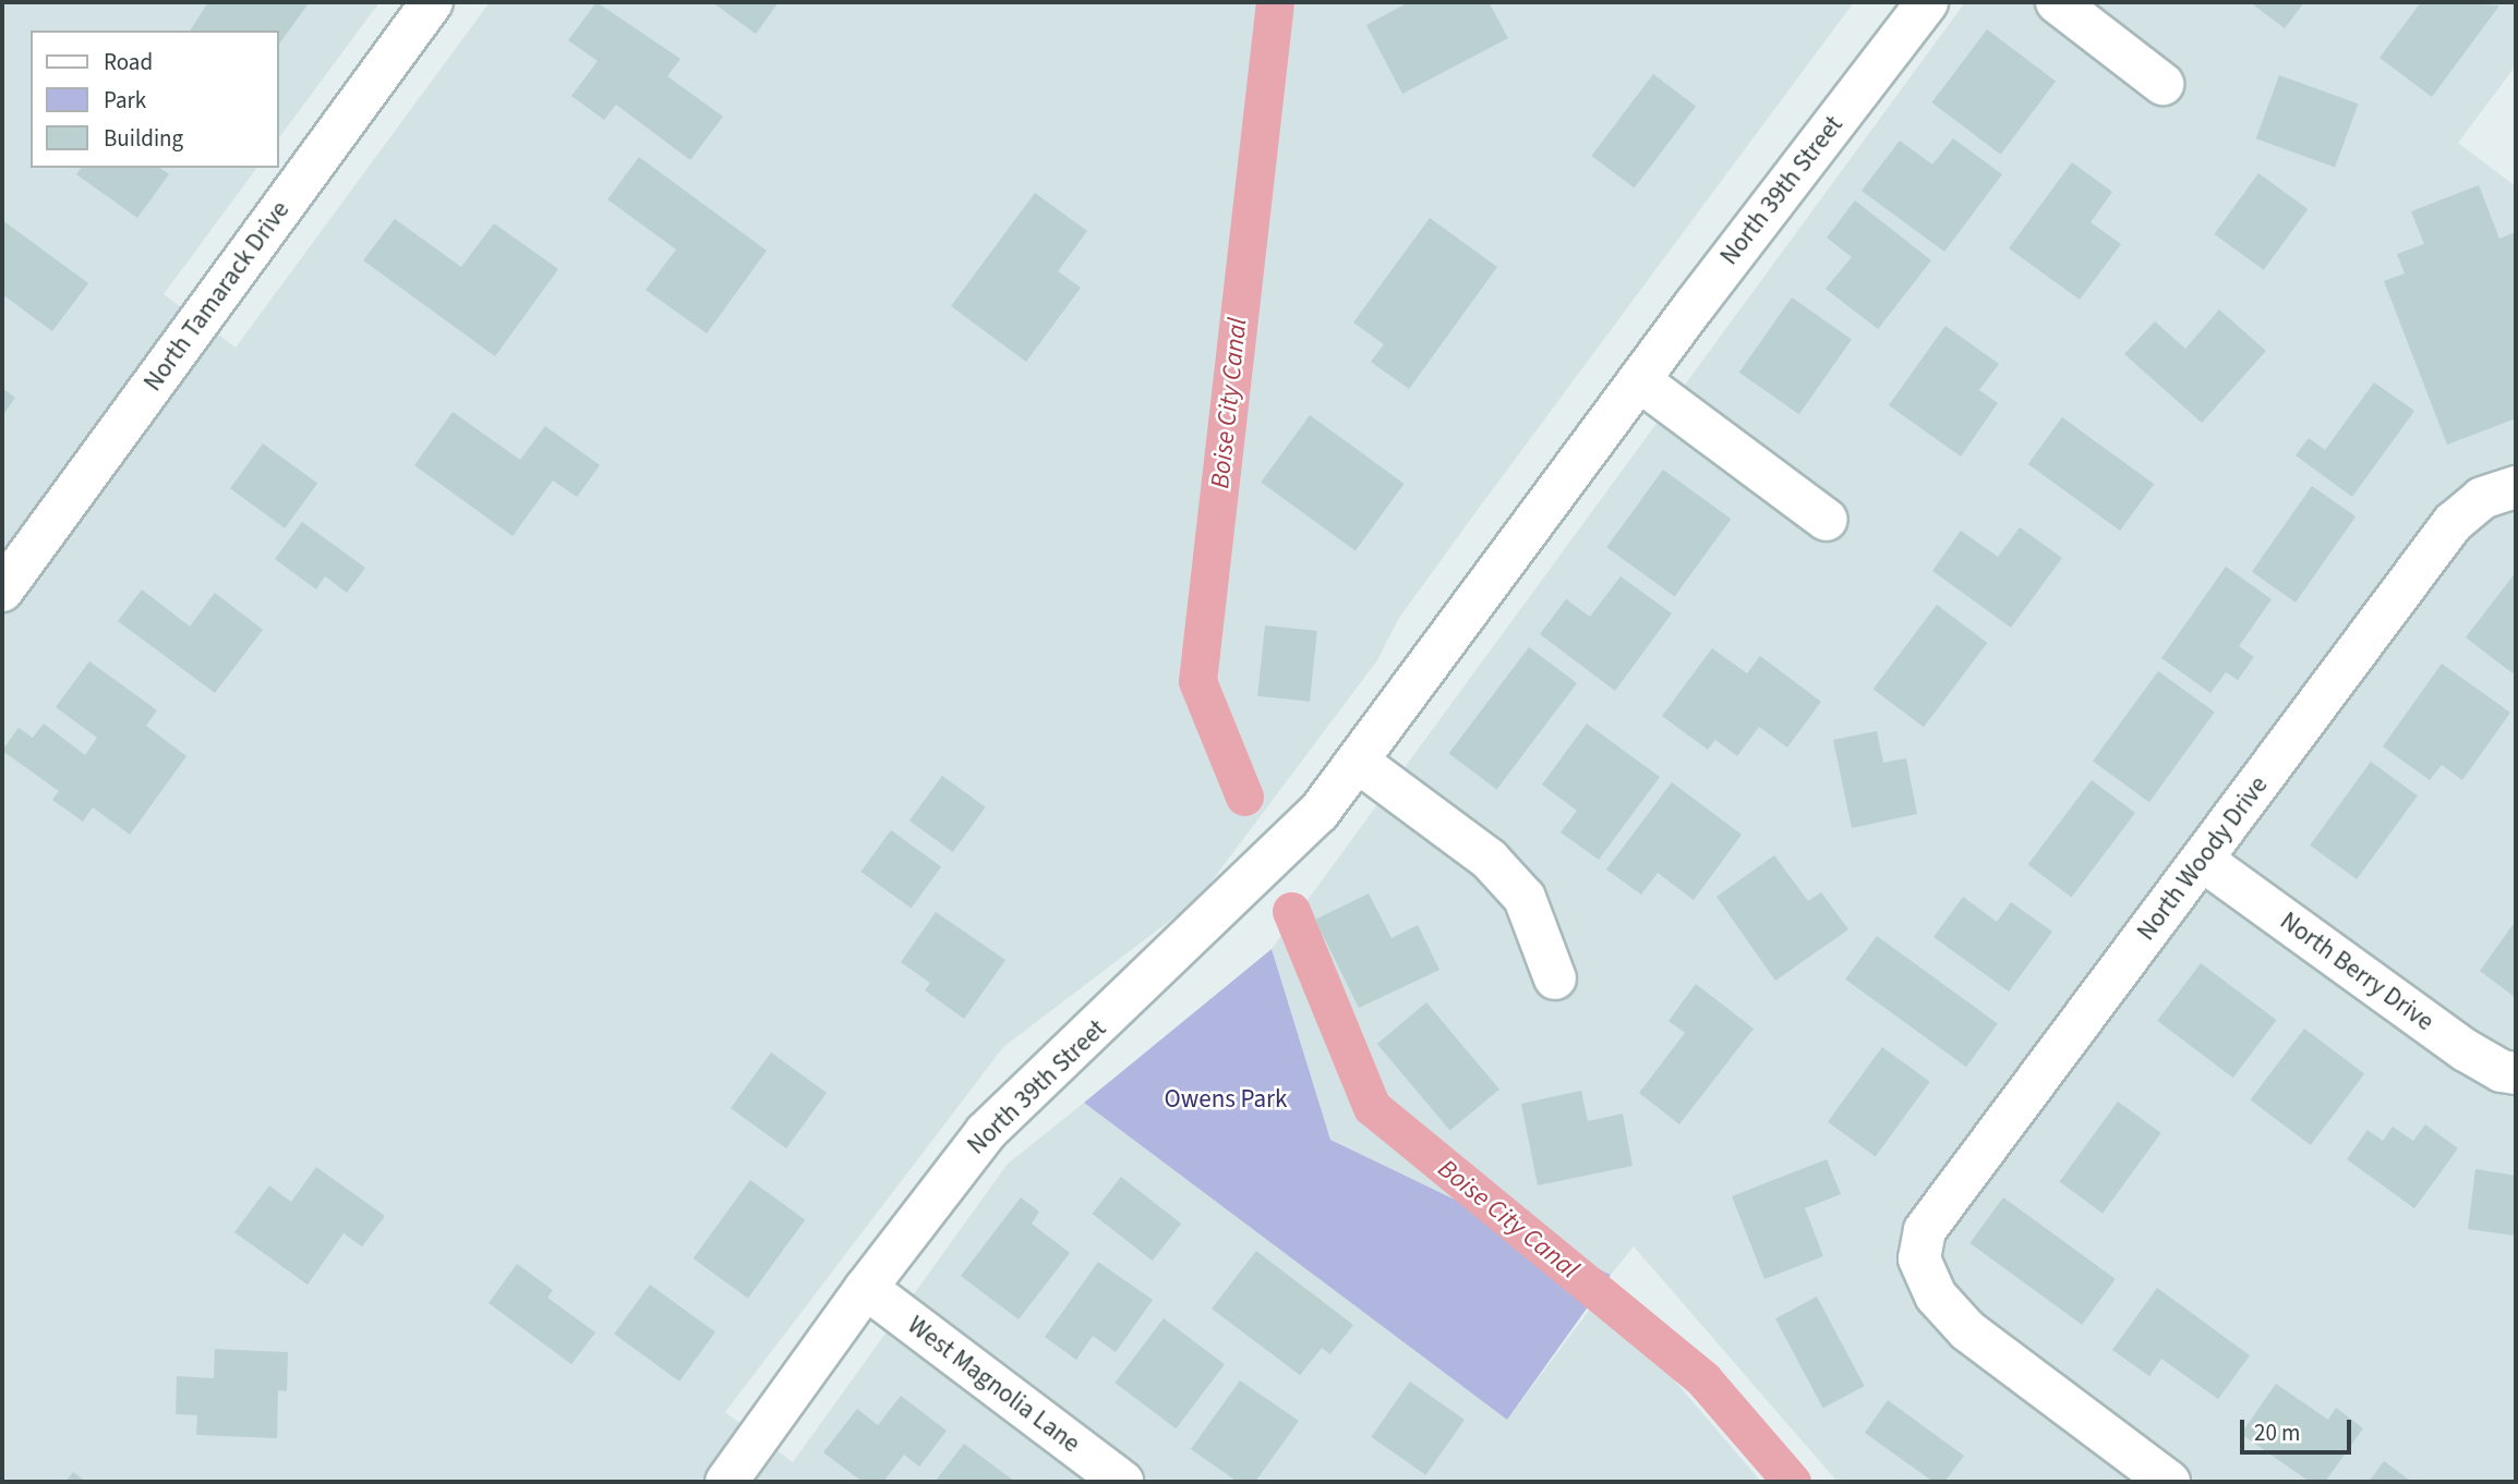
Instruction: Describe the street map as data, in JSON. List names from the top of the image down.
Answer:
{
  "streets": {
    "street": [
      "North 39th Street",
      "North Tamarack Drive",
      "North Woody Drive",
      "North Berry Drive",
      "West Magnolia Lane"
    ]
  },
  "crossings": [
    ["North 39th Street", "West Magnolia Lane"],
    ["North Woody Drive", "North Berry Drive"]
  ],
  "water": ["Boise City Canal"],
  "parks": ["Owens Park"],
  "legend": ["Road", "Park", "Building"],
  "scale_bar": "20 m"
}
